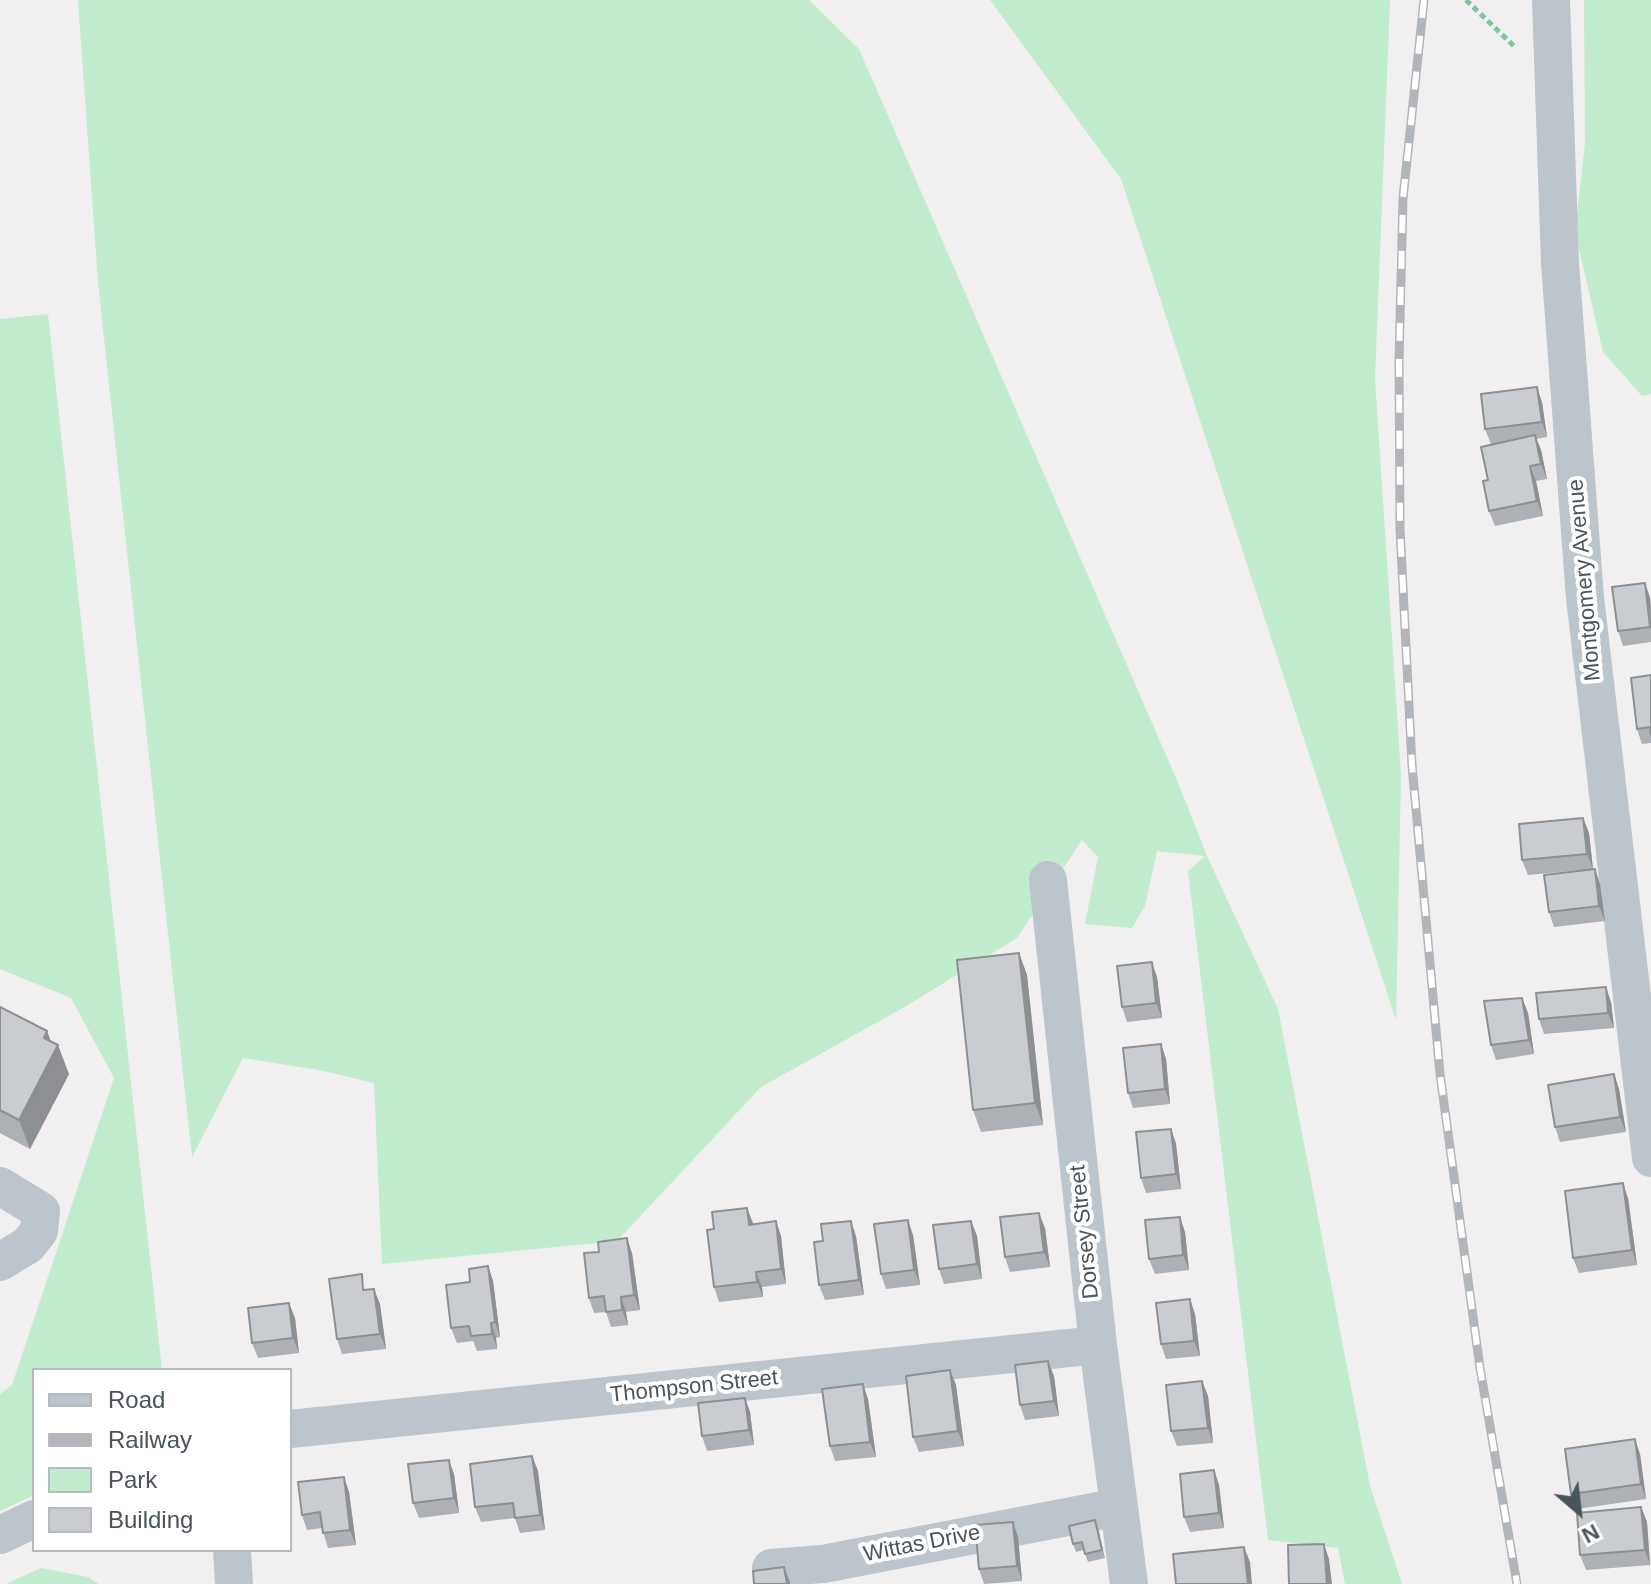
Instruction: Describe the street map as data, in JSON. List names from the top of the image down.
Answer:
{
  "streets": {
    "street": [
      "Montgomery Avenue",
      "Dorsey Street",
      "Thompson Street",
      "Wittas Drive"
    ]
  },
  "crossings": [
    ["Dorsey Street", "Thompson Street"],
    ["Dorsey Street", "Wittas Drive"]
  ],
  "legend": [
    "Road",
    "Railway",
    "Park",
    "Building"
  ],
  "north": "bottom right"
}
